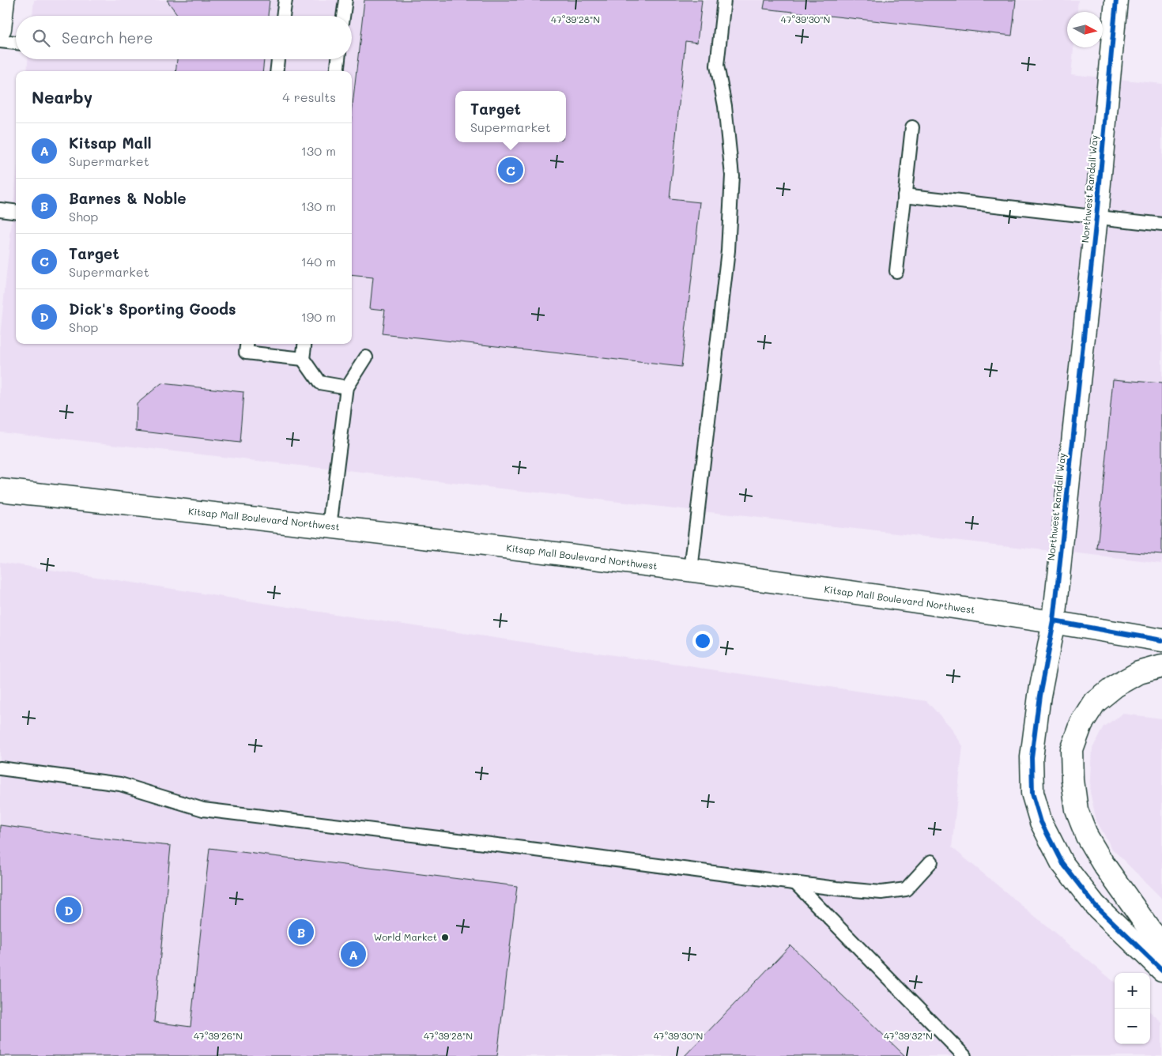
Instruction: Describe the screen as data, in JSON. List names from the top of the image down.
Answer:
{
  "streets": {
    "main road": ["Northwest Randall Way", "Kitsap Mall Boulevard Northwest"]
  },
  "crossings": [
    ["Northwest Randall Way", "Kitsap Mall Boulevard Northwest"]
  ],
  "places": ["World Market"],
  "north": "right",
  "page": {
    "search": "Search here",
    "heading": ["Nearby", "4 results"],
    "popup": ["Target", "Supermarket"],
    "list": [
      {
        "mark": "A",
        "name": "Kitsap Mall",
        "note": "Supermarket",
        "value": "130 m"
      },
      {
        "mark": "B",
        "name": "Barnes & Noble",
        "note": "Shop",
        "value": "130 m"
      },
      {
        "mark": "C",
        "name": "Target",
        "note": "Supermarket",
        "value": "140 m"
      },
      {
        "mark": "D",
        "name": "Dick's Sporting Goods",
        "note": "Shop",
        "value": "190 m"
      }
    ],
    "pins": [
      "C",
      "D",
      "B",
      "A"
    ],
    "map_buttons": ["+", "−"]
  },
  "coordinates": [
    "47°39'28\"N",
    "47°39'30\"N",
    "47°39'26\"N",
    "47°39'32\"N"
  ]
}
